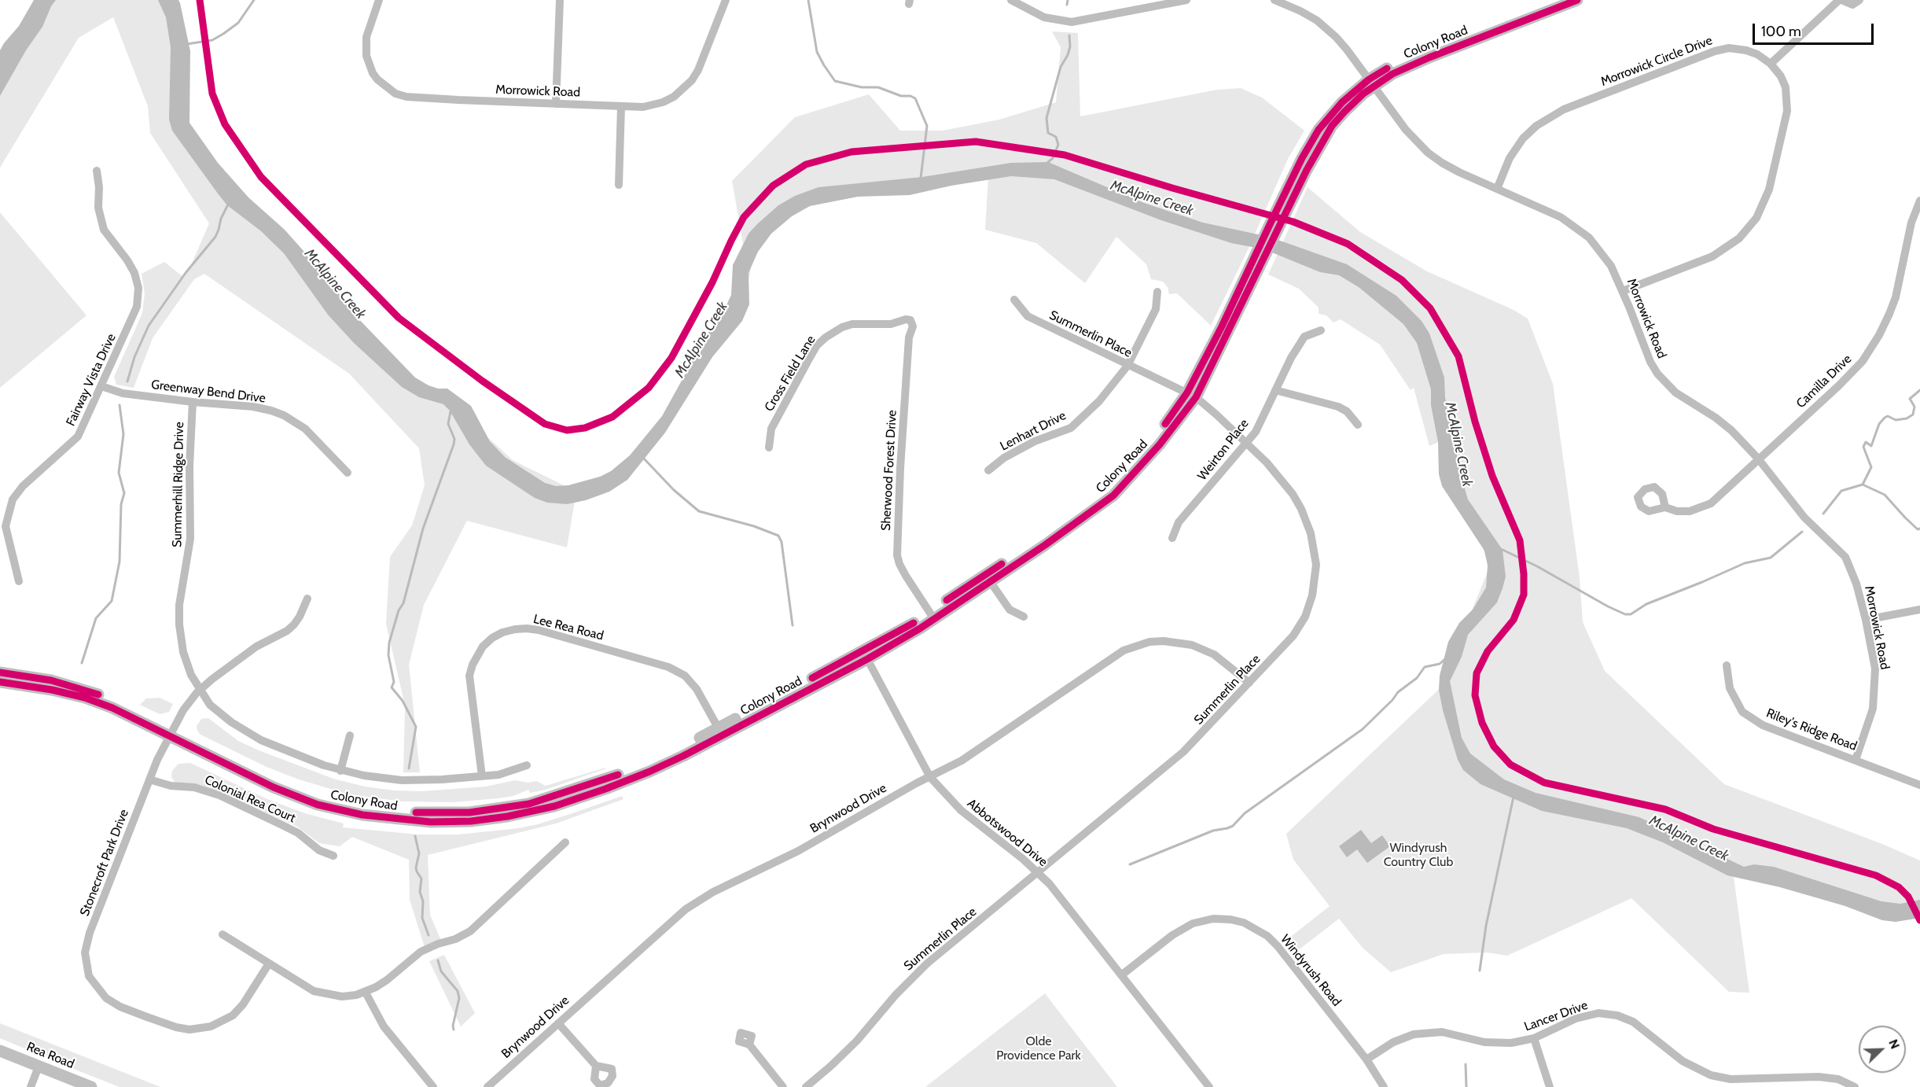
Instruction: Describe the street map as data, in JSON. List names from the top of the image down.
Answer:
{
  "streets": {
    "main road": ["Colony Road", "Rea Road"],
    "street": [
      "Morrowick Circle Drive",
      "Morrowick Road",
      "Summerlin Place",
      "Cross Field Lane",
      "Fairway Vista Drive",
      "Camilla Drive",
      "Greenway Bend Drive",
      "Lenhart Drive",
      "Weirton Place",
      "Sherwood Forest Drive",
      "Summerhill Ridge Drive",
      "Lee Rea Road",
      "Riley's Ridge Road",
      "Colonial Rea Court",
      "Brynwood Drive",
      "Abbotswood Drive",
      "Stonecroft Park Drive",
      "Windyrush Road",
      "Lancer Drive"
    ]
  },
  "crossings": [
    ["Colony Road", "Morrowick Road"],
    ["Colony Road", "Summerlin Place"],
    ["Colony Road", "Sherwood Forest Drive"],
    ["Colony Road", "Lee Rea Road"],
    ["Colony Road", "Abbotswood Drive"],
    ["Colony Road", "Stonecroft Park Drive"],
    ["Morrowick Circle Drive", "Morrowick Road"],
    ["Morrowick Road", "Camilla Drive"],
    ["Morrowick Road", "Riley's Ridge Road"],
    ["Summerlin Place", "Lenhart Drive"],
    ["Summerlin Place", "Weirton Place"],
    ["Summerlin Place", "Brynwood Drive"],
    ["Summerlin Place", "Abbotswood Drive"],
    ["Cross Field Lane", "Sherwood Forest Drive"],
    ["Fairway Vista Drive", "Greenway Bend Drive"],
    ["Greenway Bend Drive", "Summerhill Ridge Drive"],
    ["Summerhill Ridge Drive", "Lee Rea Road"],
    ["Summerhill Ridge Drive", "Stonecroft Park Drive"],
    ["Colonial Rea Court", "Stonecroft Park Drive"],
    ["Brynwood Drive", "Abbotswood Drive"],
    ["Abbotswood Drive", "Windyrush Road"],
    ["Windyrush Road", "Lancer Drive"]
  ],
  "water": ["McAlpine Creek"],
  "parks": ["Windyrush Country Club", "Olde Providence Park"],
  "scale_bar": "100 m",
  "north": "top right"
}
